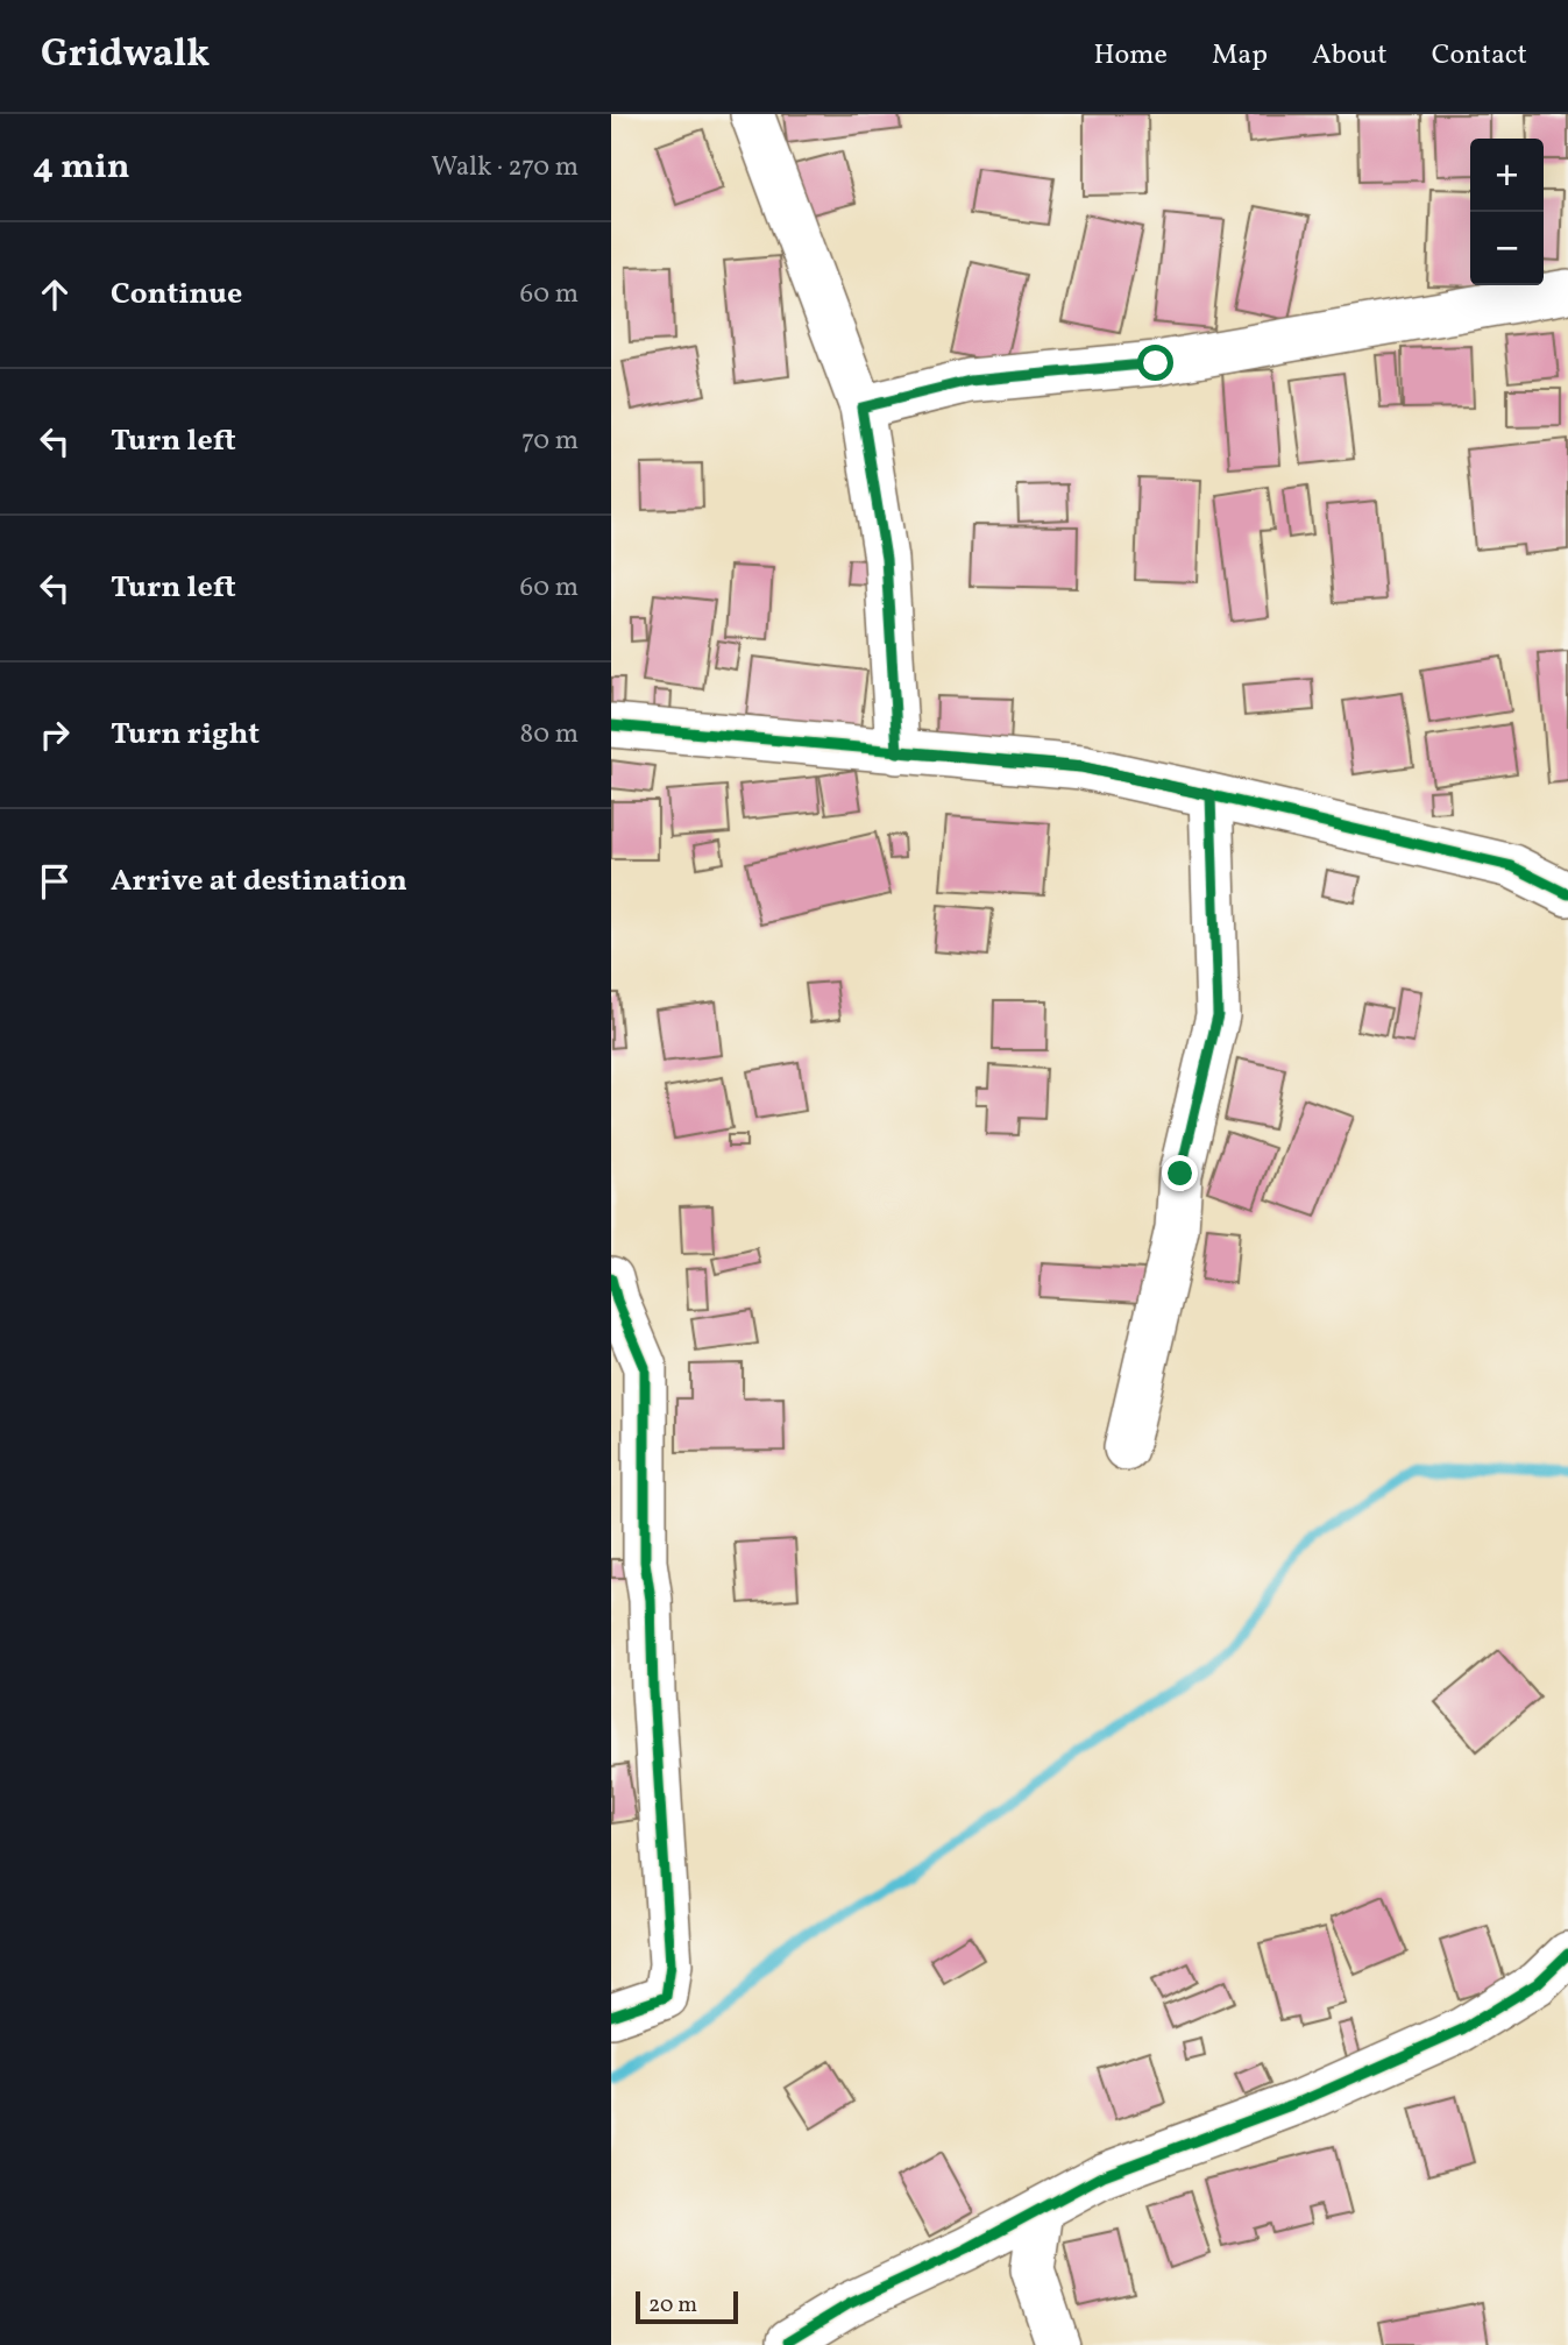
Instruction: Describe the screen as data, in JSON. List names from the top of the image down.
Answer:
{
  "scale_bar": "20 m",
  "page": {
    "header": "Gridwalk",
    "nav": [
      "Home",
      "Map",
      "About",
      "Contact"
    ],
    "heading": ["4 min", "Walk · 270 m"],
    "map_buttons": ["+", "−"],
    "list": [
      ["Continue", "60 m"],
      ["Turn left", "70 m"],
      ["Turn left", "60 m"],
      ["Turn right", "80 m"],
      "Arrive at destination"
    ],
    "scale": "20 m"
  }
}
